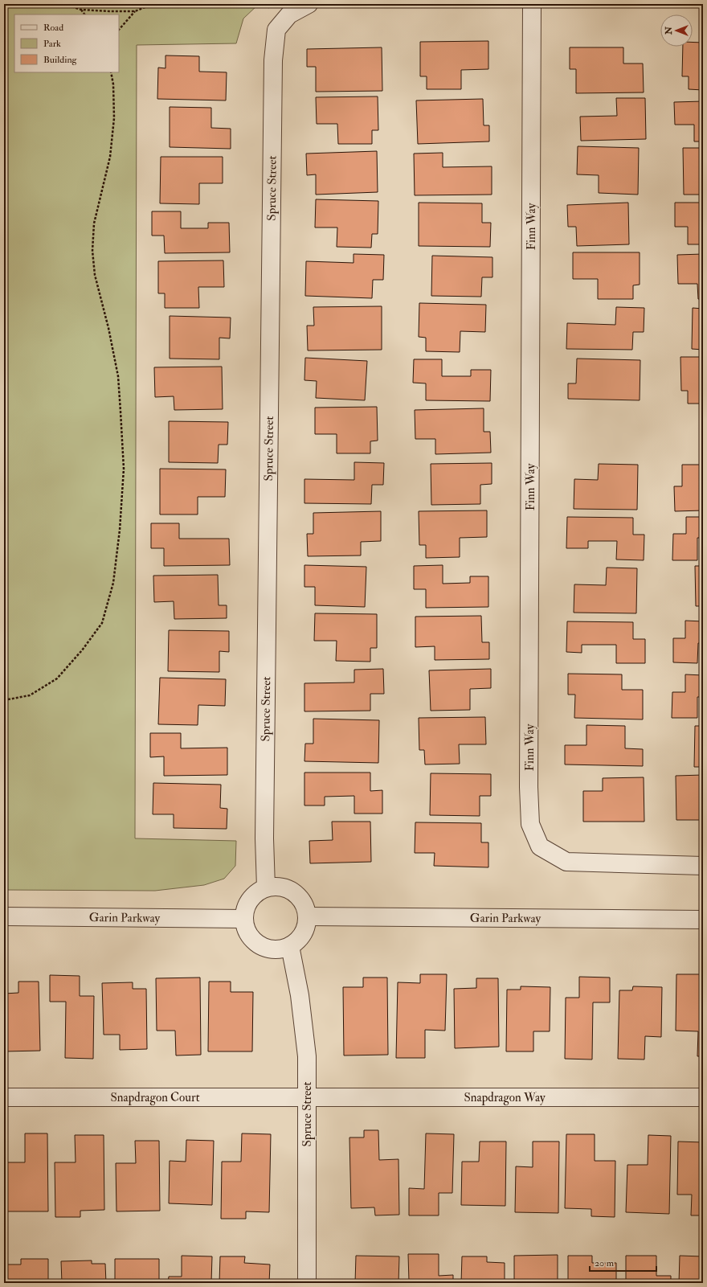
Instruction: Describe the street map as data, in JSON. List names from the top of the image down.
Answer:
{
  "streets": {
    "street": [
      "Spruce Street",
      "Finn Way",
      "Garin Parkway",
      "Snapdragon Court",
      "Snapdragon Way"
    ]
  },
  "crossings": [
    ["Spruce Street", "Garin Parkway"],
    ["Spruce Street", "Snapdragon Court"],
    ["Spruce Street", "Snapdragon Way"],
    ["Snapdragon Court", "Snapdragon Way"]
  ],
  "legend": ["Road", "Park", "Building"],
  "scale_bar": "20 m",
  "north": "left"
}
